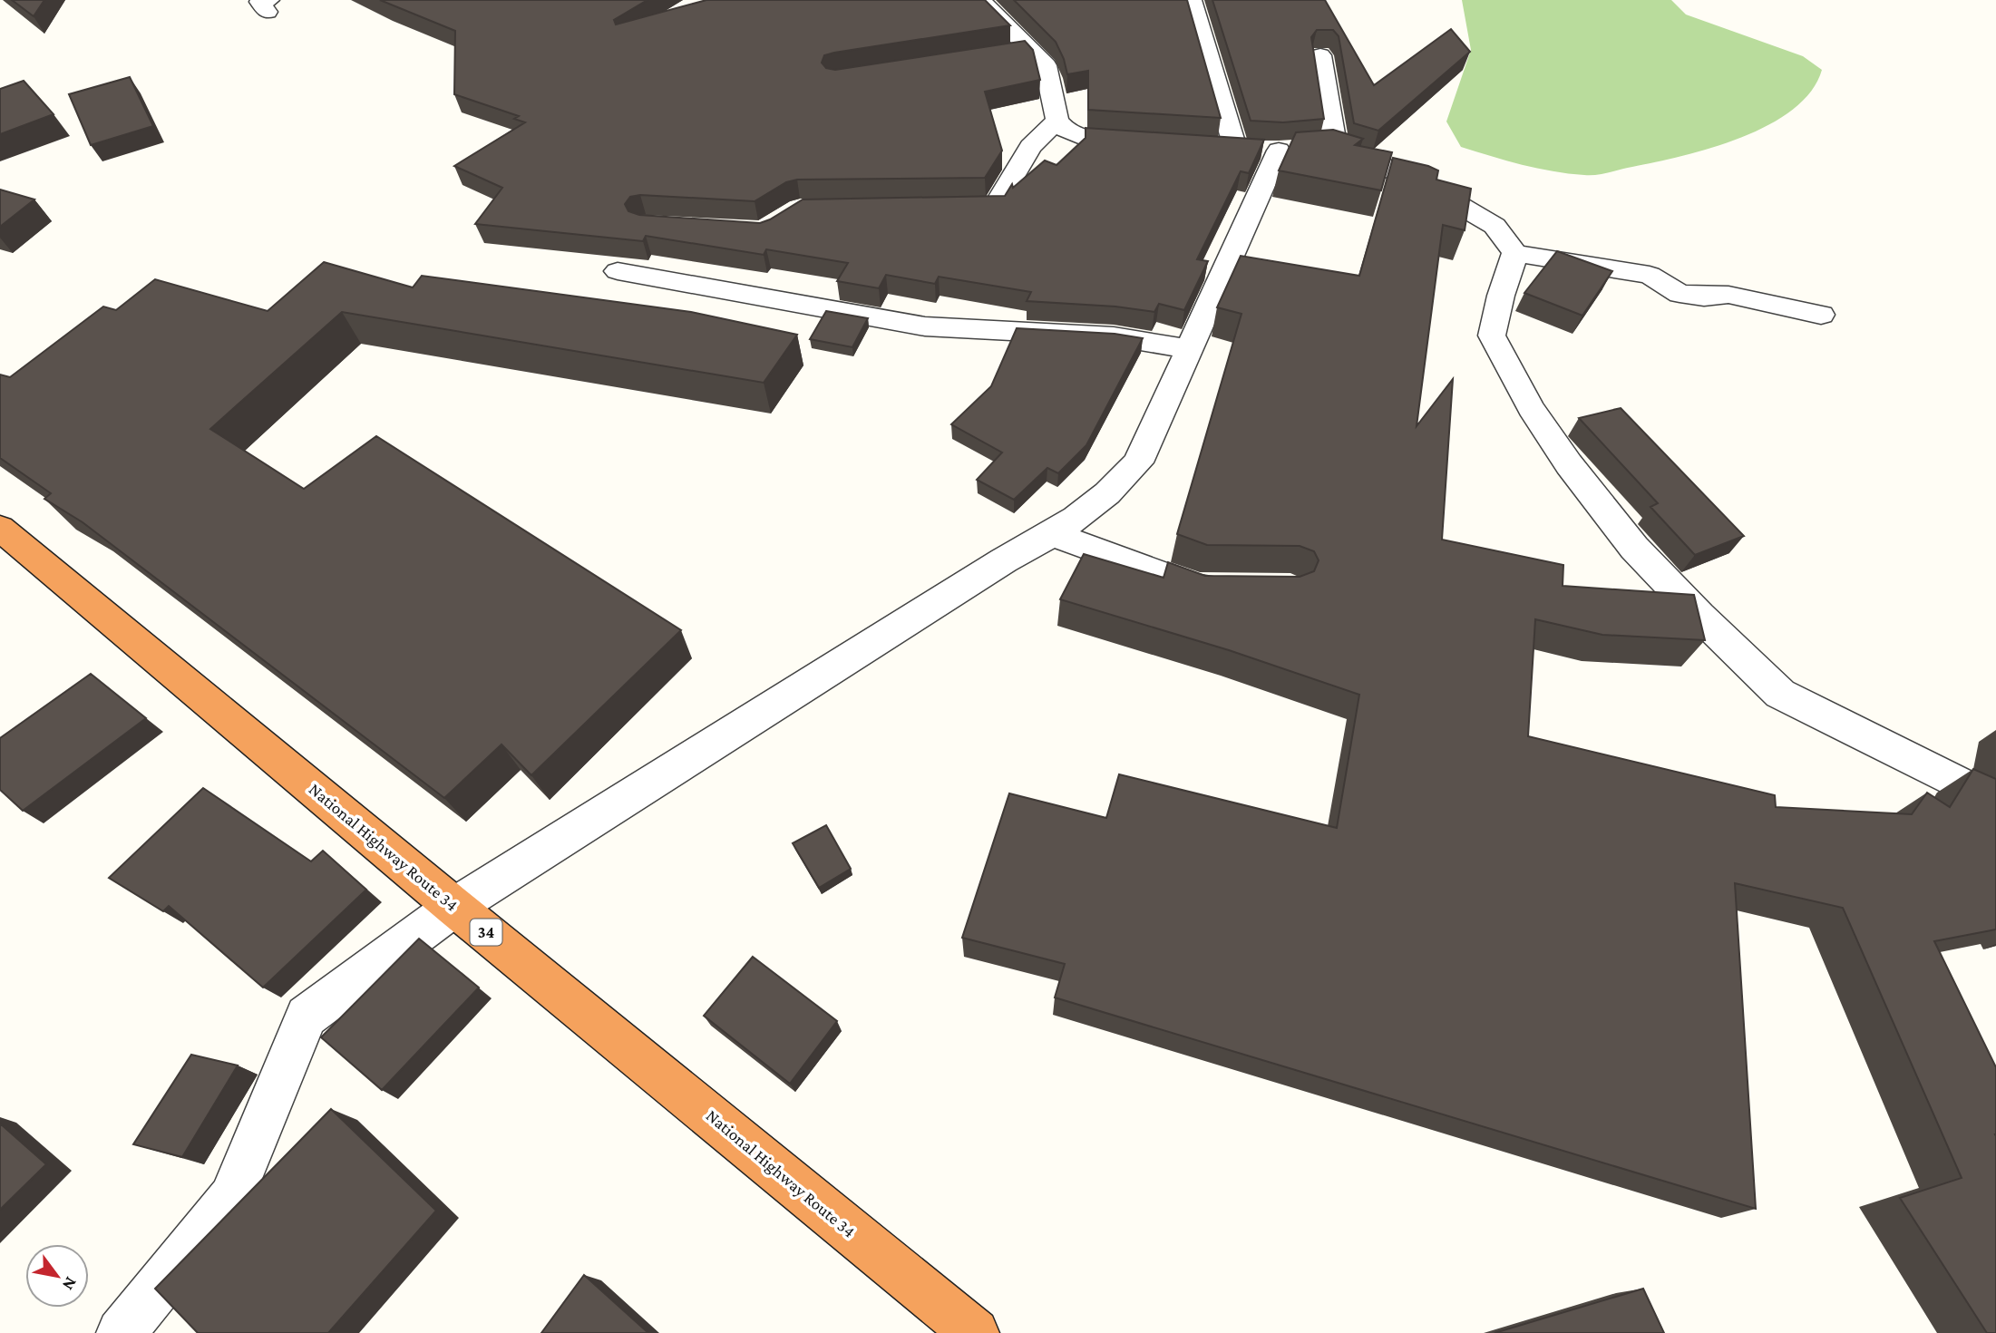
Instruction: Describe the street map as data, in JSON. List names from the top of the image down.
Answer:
{
  "streets": {
    "highway": ["National Highway Route 34", "34"]
  },
  "north": "bottom right"
}
